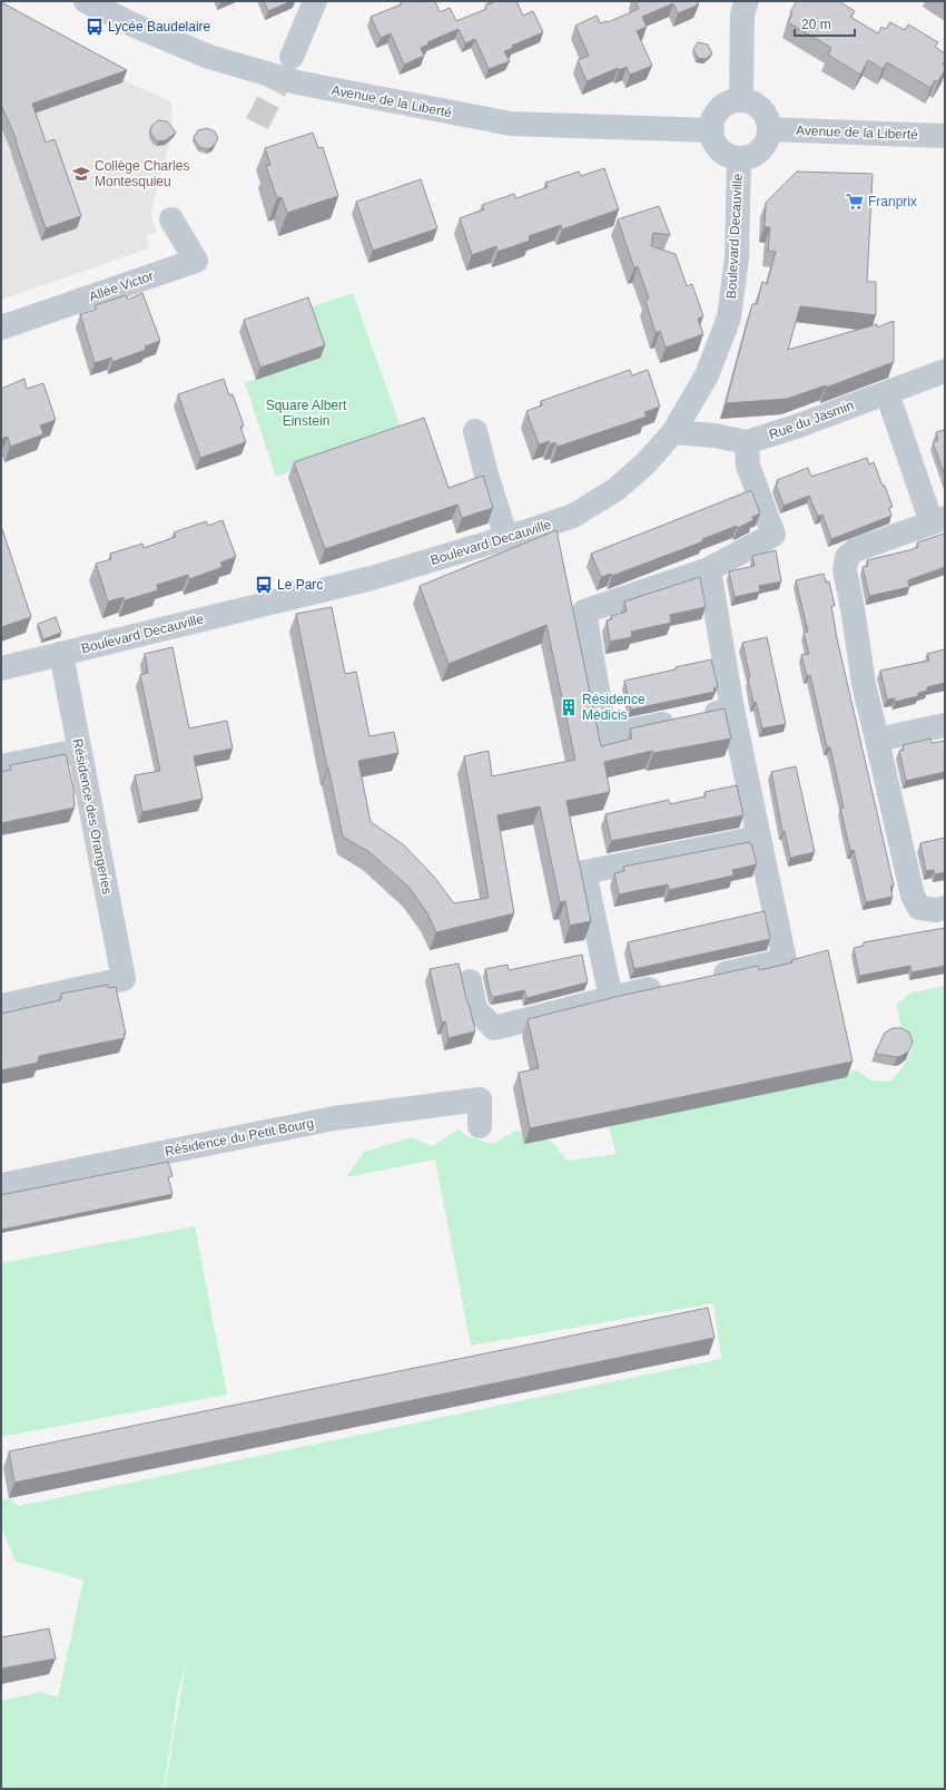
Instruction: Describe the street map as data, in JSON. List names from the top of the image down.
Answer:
{
  "streets": {
    "street": [
      "Avenue de la Liberté",
      "Boulevard Decauville",
      "Allée Victor",
      "Rue du Jasmin",
      "Résidence des Orangeries",
      "Résidence du Petit Bourg"
    ]
  },
  "crossings": [
    ["Avenue de la Liberté", "Boulevard Decauville"],
    ["Boulevard Decauville", "Rue du Jasmin"],
    ["Boulevard Decauville", "Résidence des Orangeries"]
  ],
  "parks": ["Square Albert Einstein"],
  "places": {
    "bus stop": ["Lycée Baudelaire", "Le Parc"],
    "school or university": ["Collège Charles Montesquieu"],
    "supermarket": ["Franprix"],
    "building": ["Résidence Médicis"]
  },
  "scale_bar": "20 m"
}
